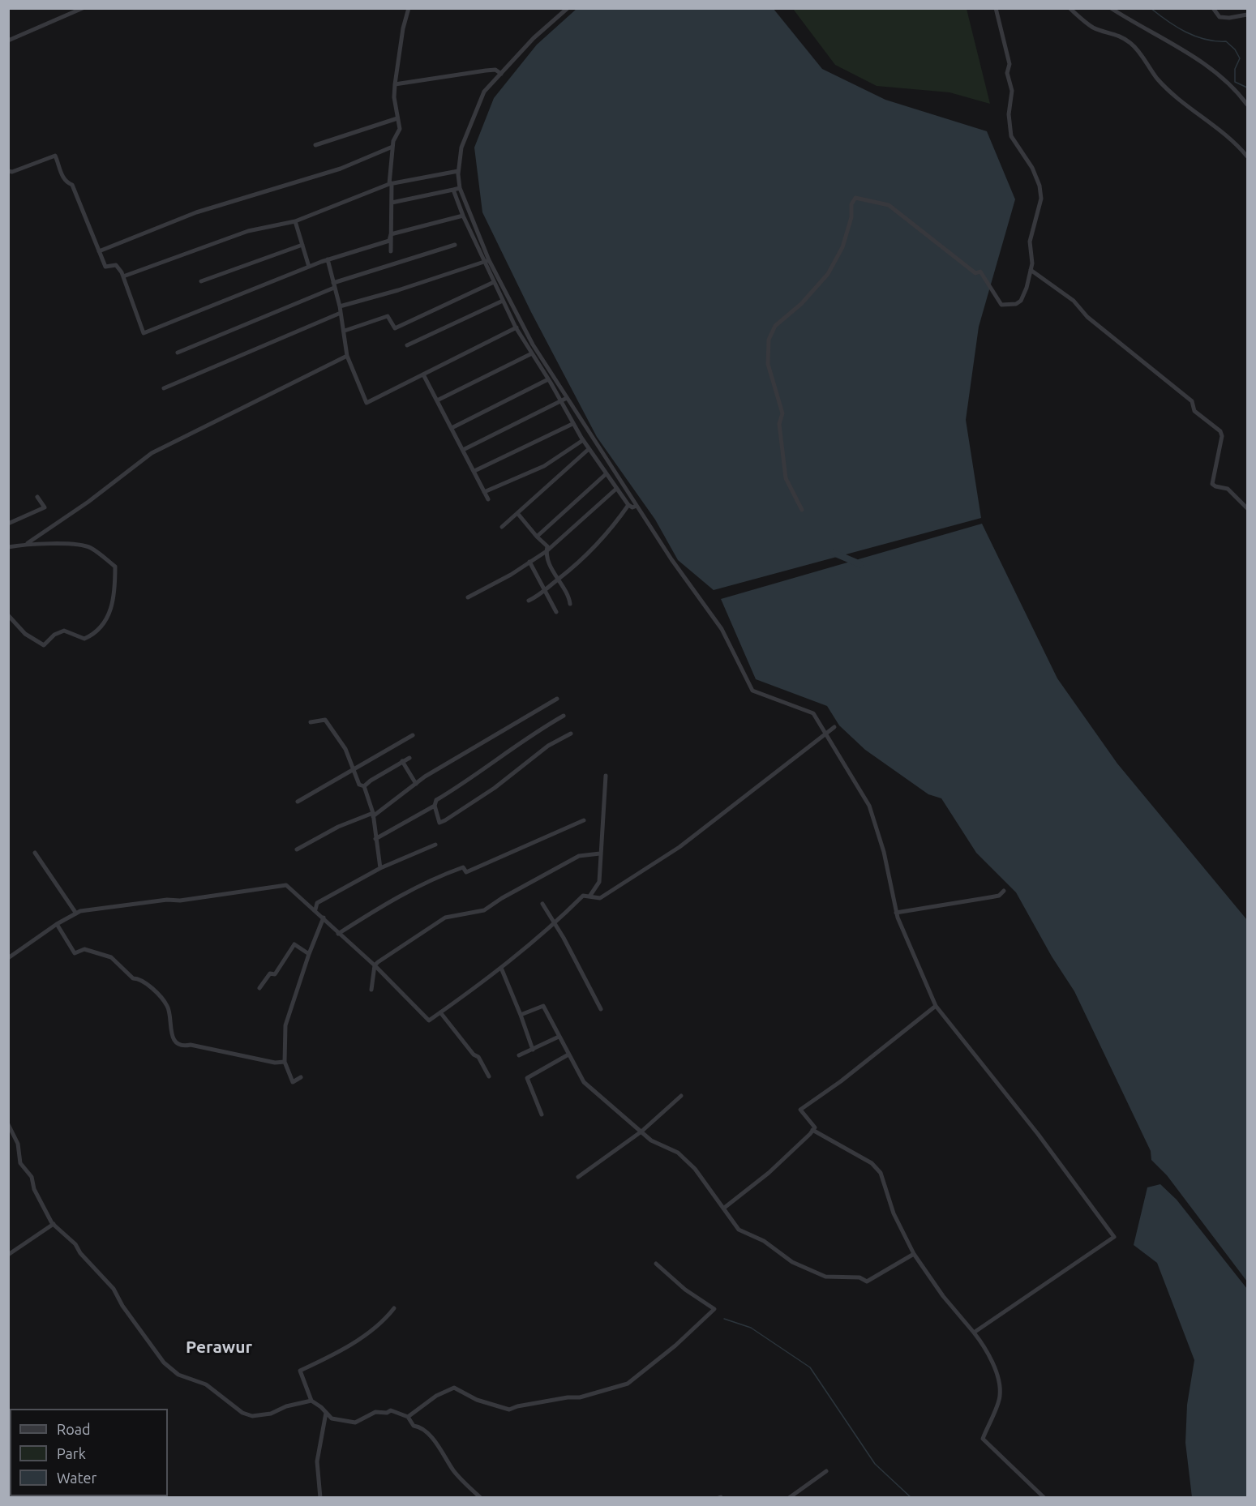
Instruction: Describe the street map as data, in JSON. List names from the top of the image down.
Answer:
{
  "districts": ["Perawur"],
  "legend": ["Road", "Park", "Water"]
}
